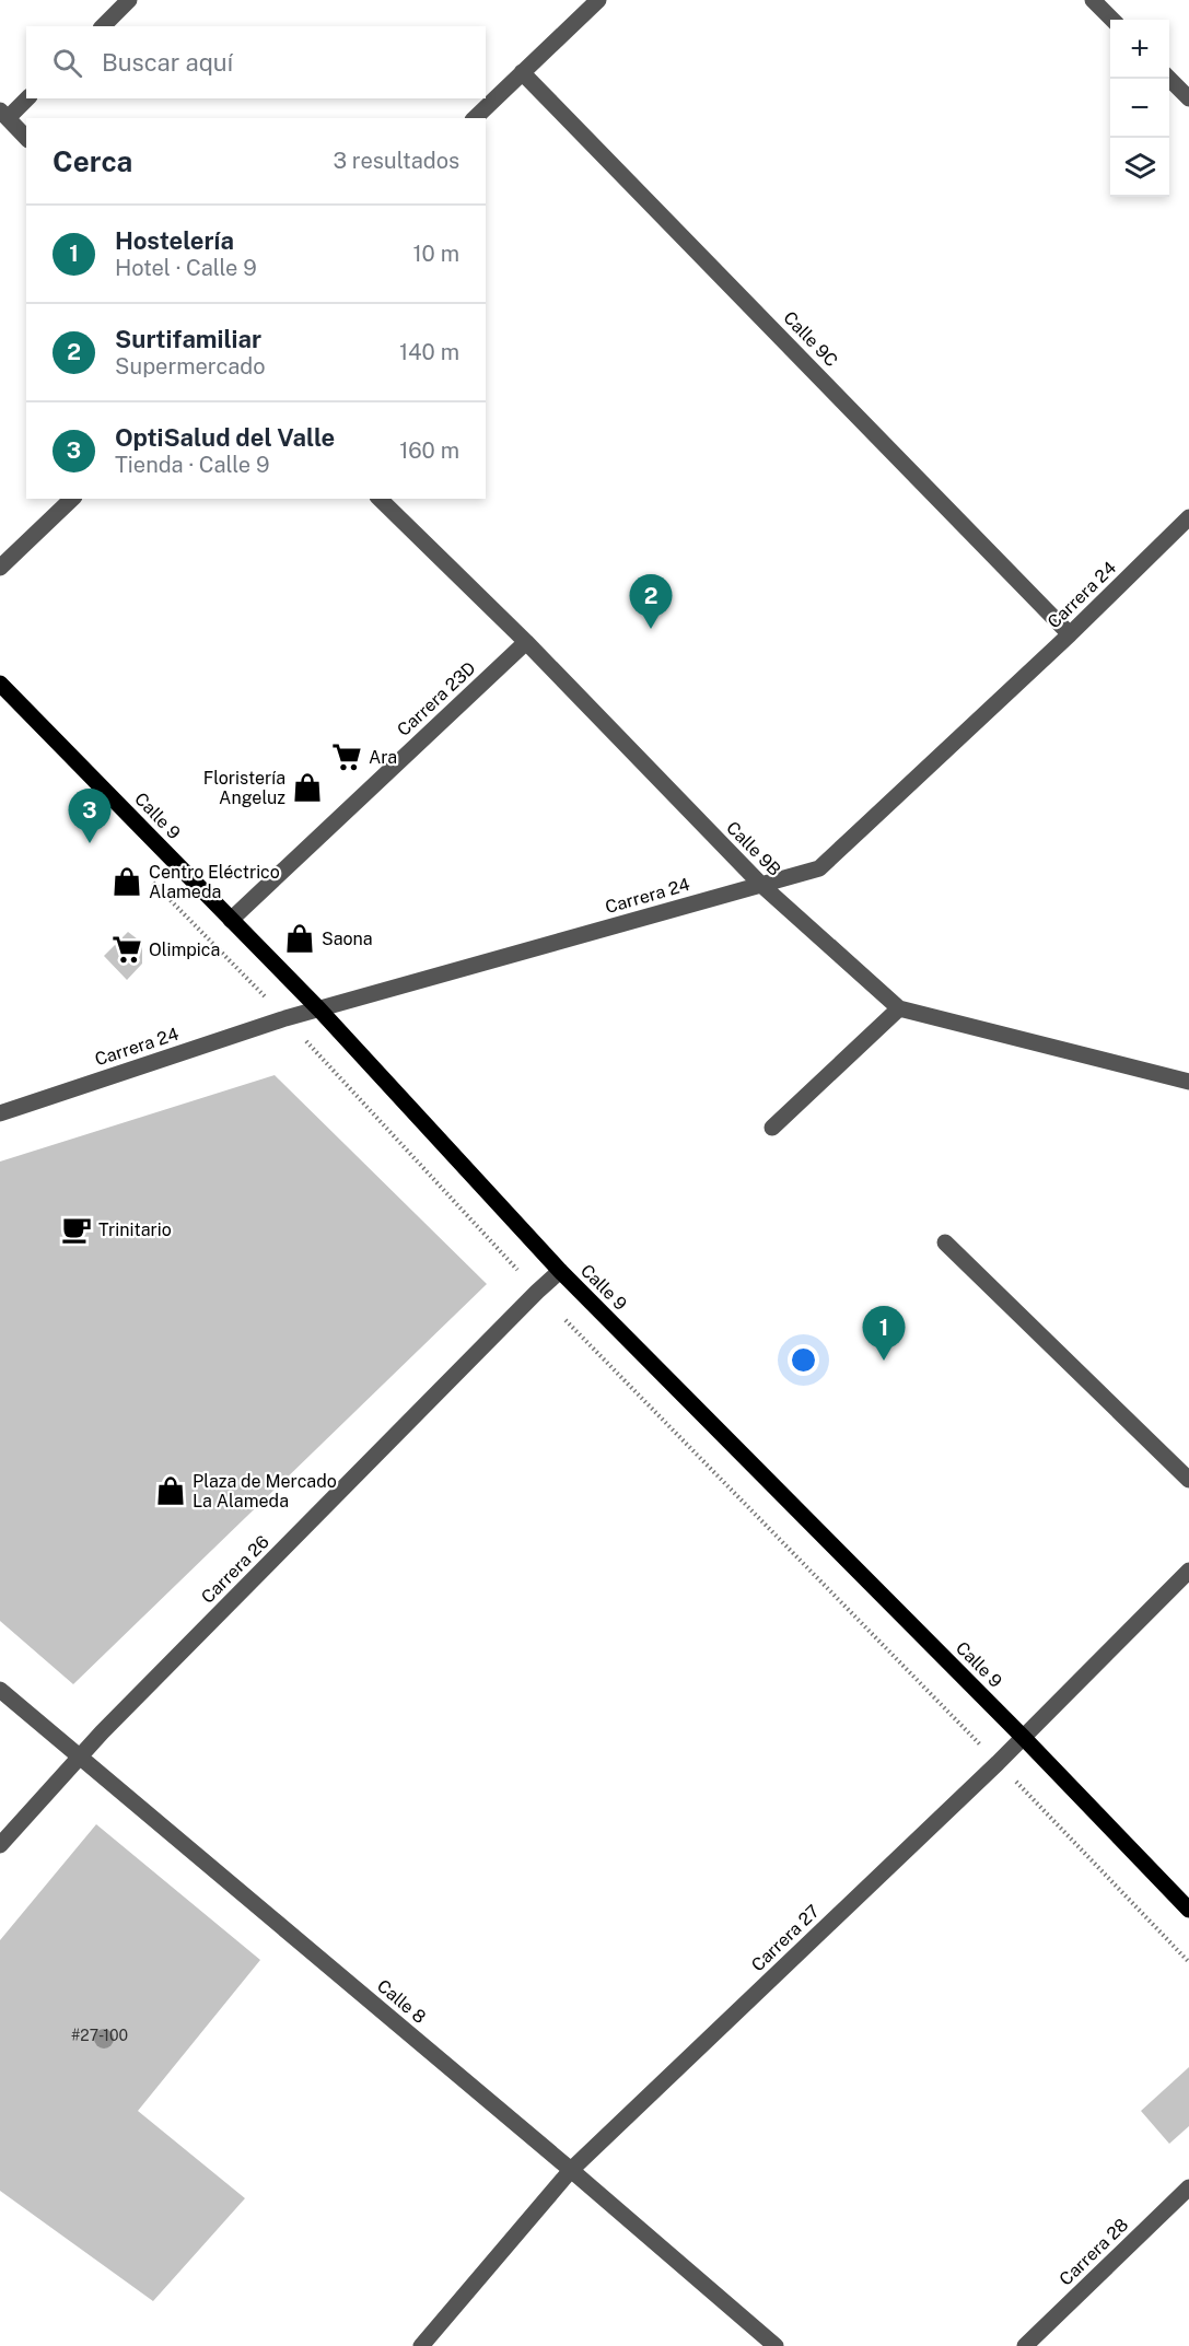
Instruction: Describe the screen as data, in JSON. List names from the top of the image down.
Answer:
{
  "streets": {
    "main road": ["Calle 9"],
    "street": [
      "Calle 9C",
      "Carrera 24",
      "Carrera 23D",
      "Calle 9B",
      "Carrera 26",
      "Carrera 27",
      "Calle 8",
      "Carrera 28"
    ]
  },
  "crossings": [
    ["Calle 9C", "Carrera 24"],
    ["Carrera 24", "Calle 9"],
    ["Carrera 24", "Calle 9B"],
    ["Carrera 23D", "Calle 9"],
    ["Carrera 23D", "Calle 9B"],
    ["Calle 9", "Carrera 26"],
    ["Calle 9", "Carrera 27"],
    ["Carrera 26", "Calle 8"],
    ["Carrera 27", "Calle 8"]
  ],
  "places": {
    "supermarket": ["Ara", "Olimpica"],
    "shop": [
      "Floristería Angeluz",
      "Centro Eléctrico Alameda",
      "Saona",
      "Plaza de Mercado La Alameda"
    ],
    "cafe": ["Trinitario"]
  },
  "house_numbers": ["#27-100"],
  "page": {
    "map_buttons": ["+", "−"],
    "search": "Buscar aquí",
    "heading": ["Cerca", "3 resultados"],
    "list": [
      {
        "mark": "1",
        "name": "Hostelería",
        "note": "Hotel · Calle 9",
        "value": "10 m"
      },
      {
        "mark": "2",
        "name": "Surtifamiliar",
        "note": "Supermercado",
        "value": "140 m"
      },
      {
        "mark": "3",
        "name": "OptiSalud del Valle",
        "note": "Tienda · Calle 9",
        "value": "160 m"
      }
    ],
    "pins": ["2", "3", "1"]
  }
}
